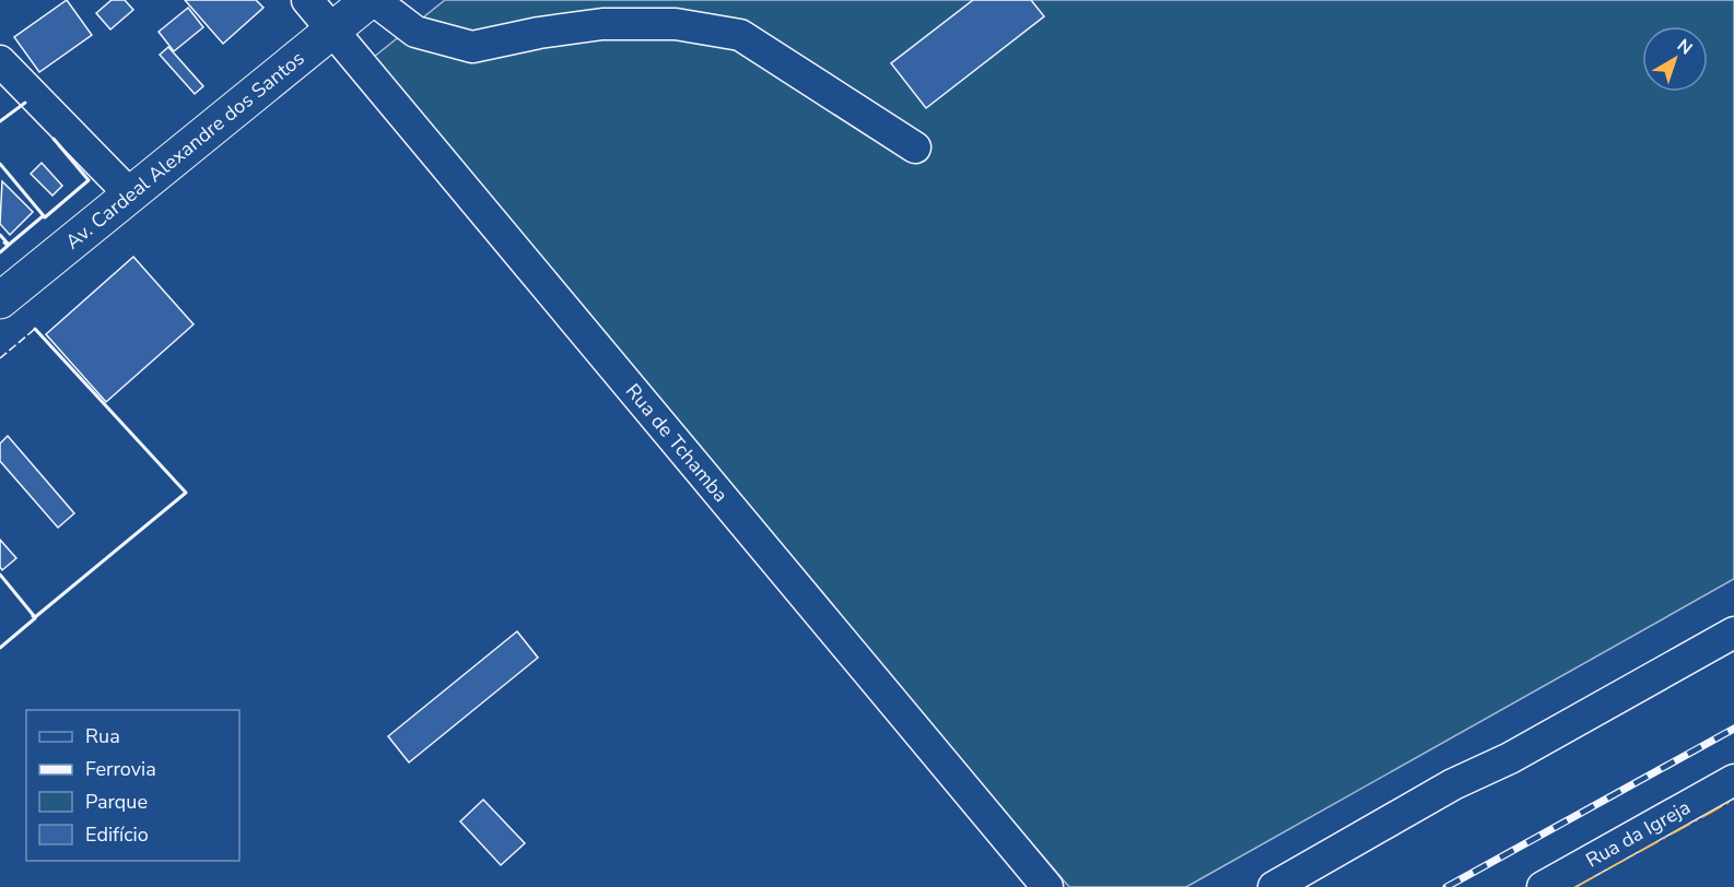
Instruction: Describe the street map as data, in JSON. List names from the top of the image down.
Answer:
{
  "streets": {
    "main road": ["Av. Cardeal Alexandre dos Santos"],
    "street": ["Rua de Tchamba", "Rua da Igreja"]
  },
  "crossings": [
    ["Av. Cardeal Alexandre dos Santos", "Rua de Tchamba"]
  ],
  "legend": [
    "Rua",
    "Ferrovia",
    "Parque",
    "Edifício"
  ],
  "north": "top right"
}
